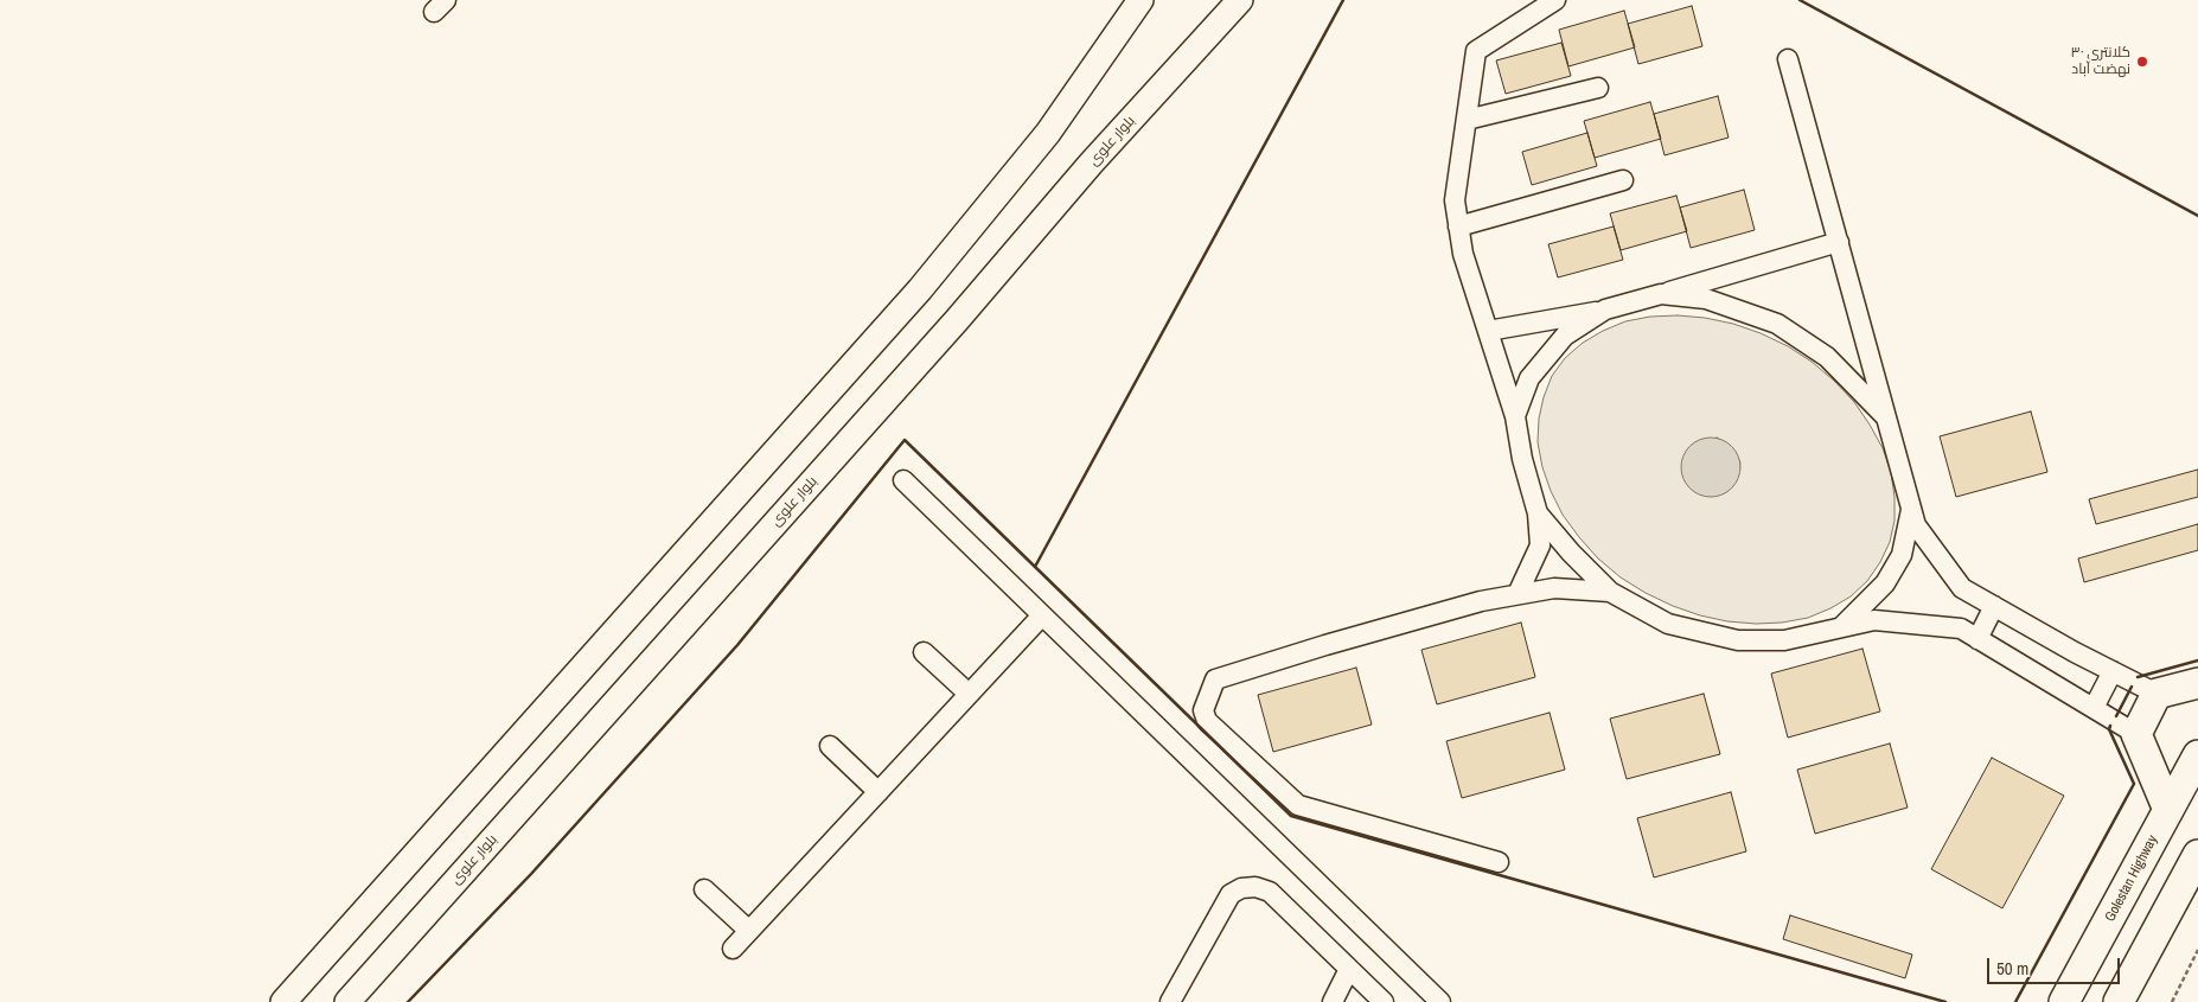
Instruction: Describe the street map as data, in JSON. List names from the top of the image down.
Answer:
{
  "streets": {
    "highway": ["Golestan Highway"],
    "main road": ["بلوار علوی"]
  },
  "places": ["کلانتری ۳۰ نهضت آباد"],
  "scale_bar": "50 m"
}
